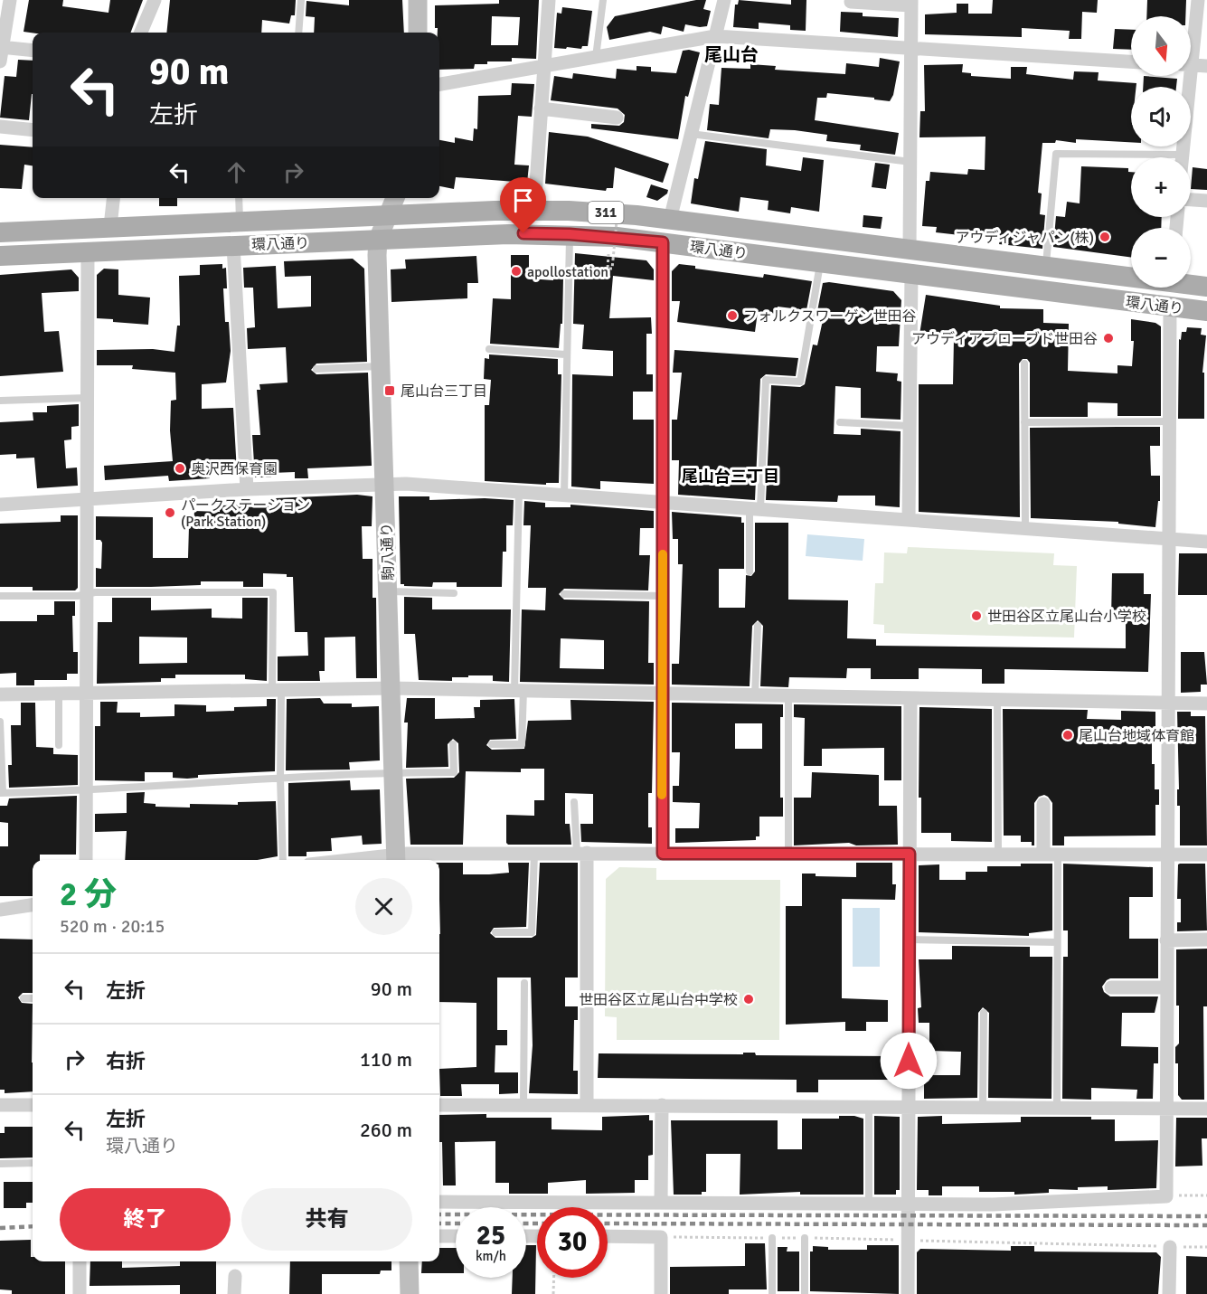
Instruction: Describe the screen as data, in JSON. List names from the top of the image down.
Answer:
{
  "streets": {
    "main road": ["311", "環八通り"],
    "street": ["駒八通り"]
  },
  "crossings": [
    ["環八通り", "駒八通り"]
  ],
  "districts": ["尾山台", "尾山台三丁目"],
  "places": {
    "other": [
      "アウディジャパン(株)",
      "apollostation",
      "フォルクスワーゲン世田谷",
      "アウディアプローブド世田谷",
      "奥沢西保育園",
      "パークステーション (Park Station)",
      "世田谷区立尾山台小学校",
      "尾山台地域体育館",
      "世田谷区立尾山台中学校"
    ],
    "transit": ["尾山台三丁目"]
  },
  "north": "bottom",
  "page": {
    "map_buttons": ["+", "−"],
    "turn": ["90 m", "左折"],
    "heading": ["2 分", "520 m · 20:15"],
    "list": [
      {
        "name": "左折",
        "value": "90 m"
      },
      {
        "name": "右折",
        "value": "110 m"
      },
      {
        "name": "左折",
        "note": "環八通り",
        "value": "260 m"
      }
    ],
    "buttons": ["終了", "共有"],
    "speed": "25 km/h",
    "limit": "30"
  }
}
